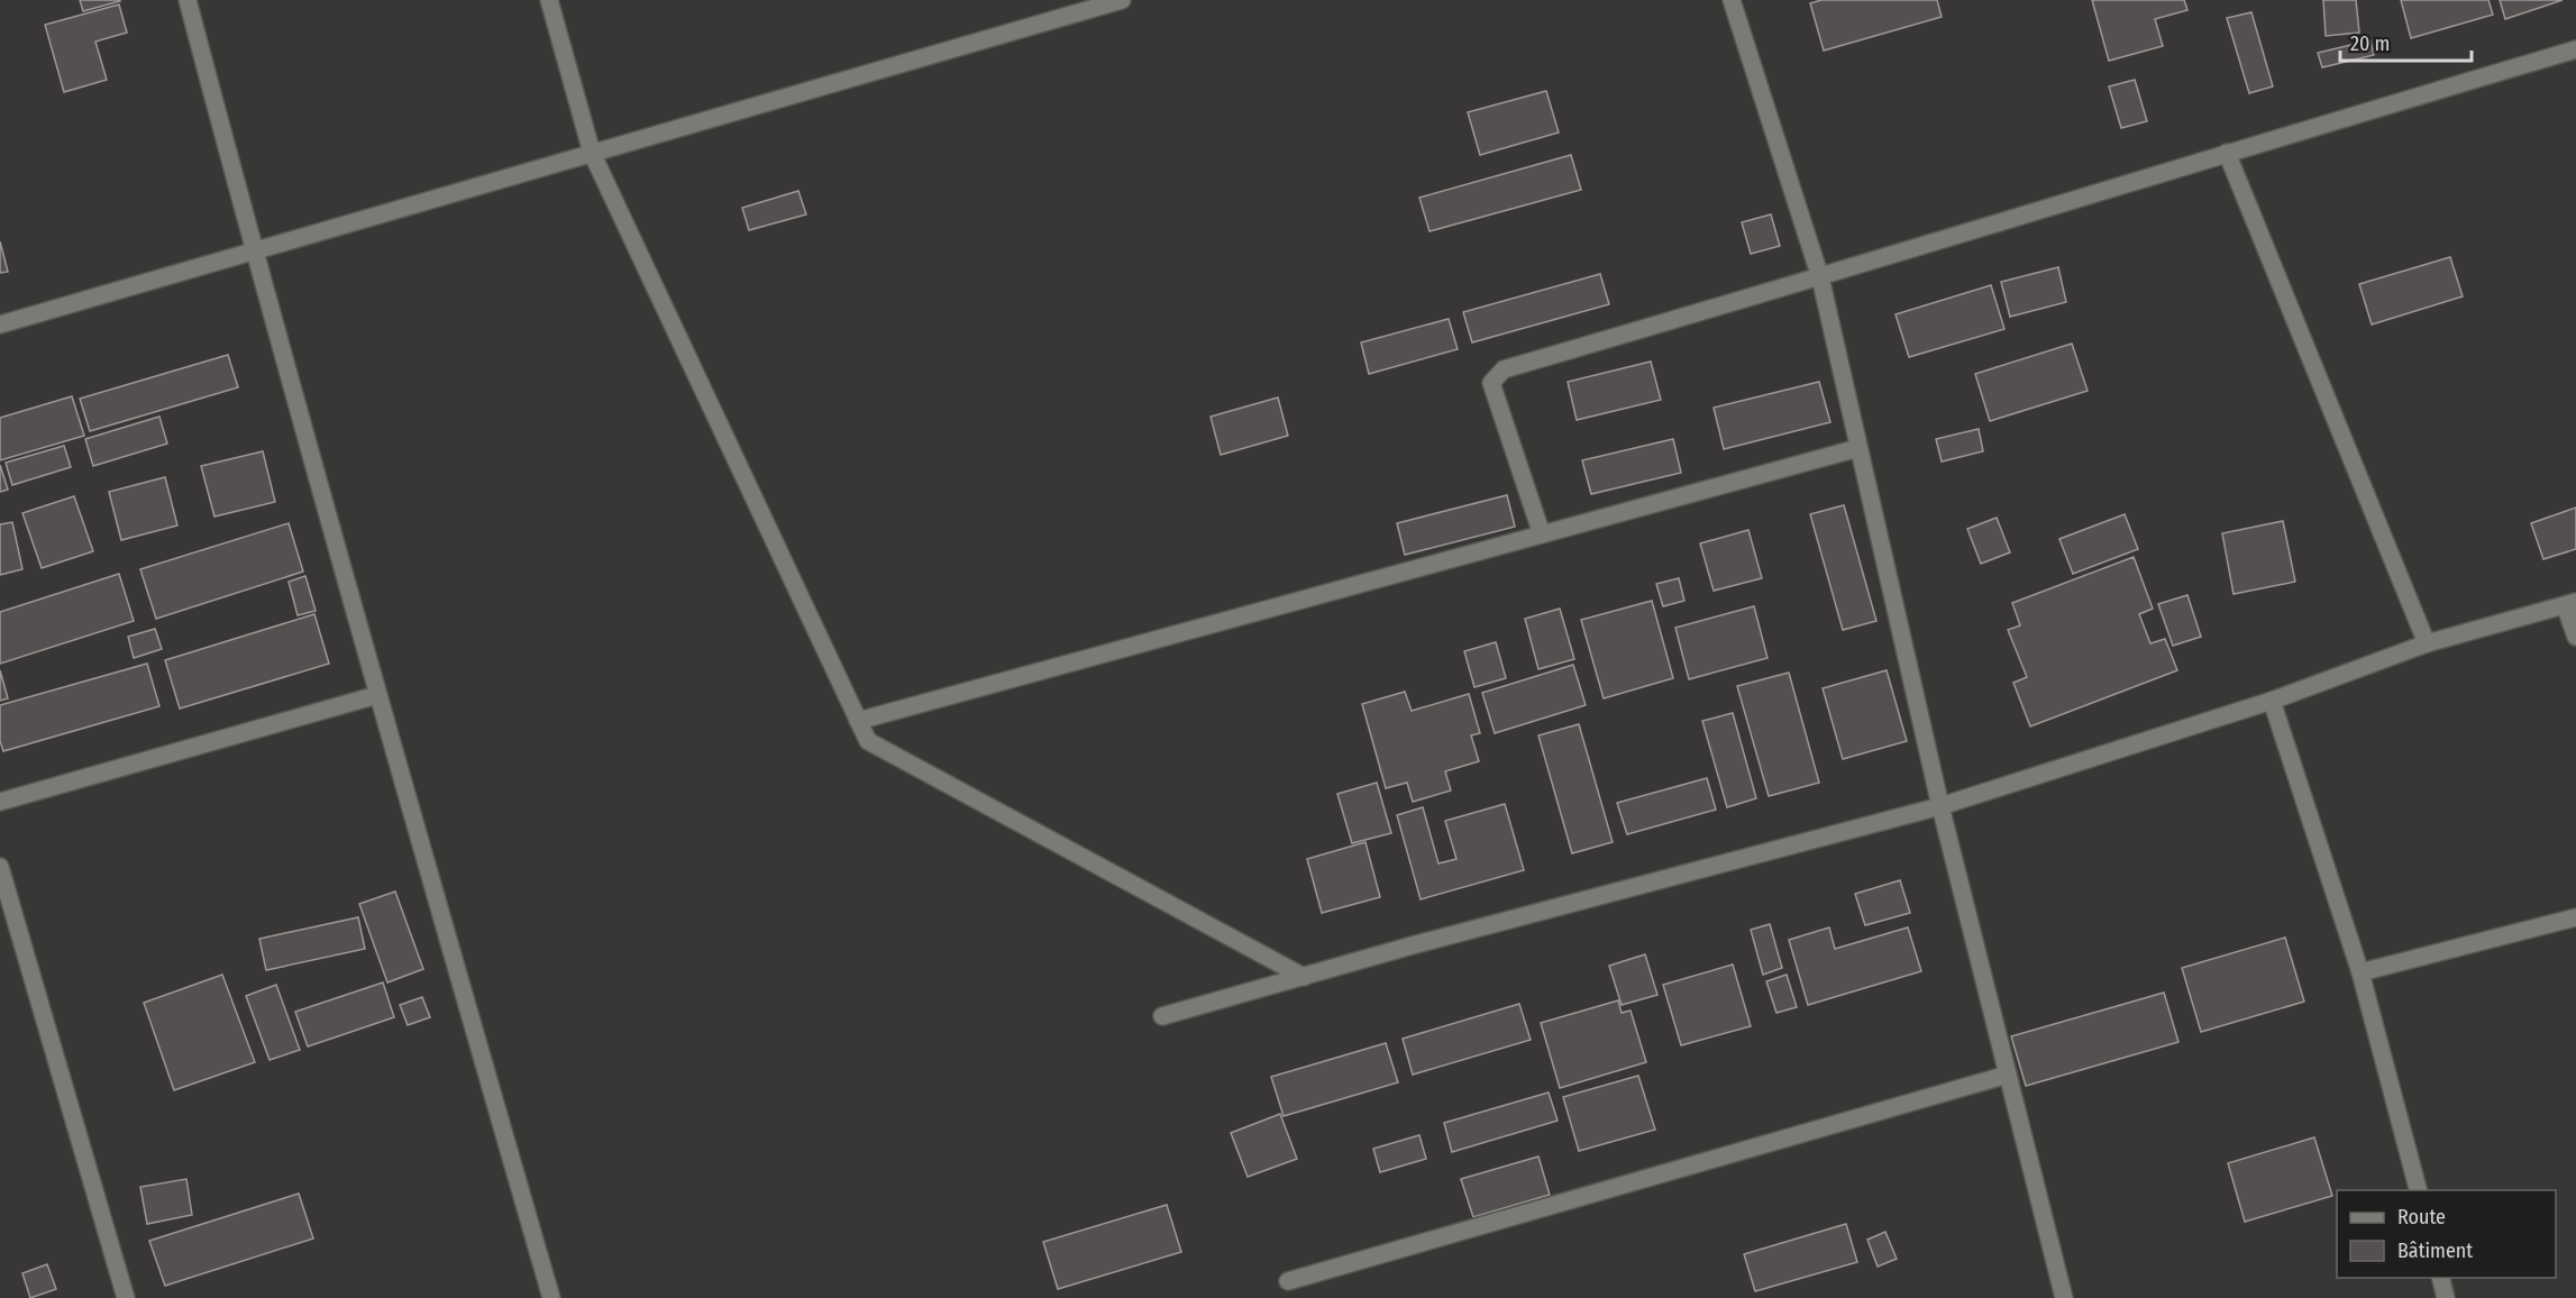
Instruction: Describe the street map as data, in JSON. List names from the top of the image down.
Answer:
{
  "legend": ["Route", "Bâtiment"],
  "scale_bar": "20 m"
}
